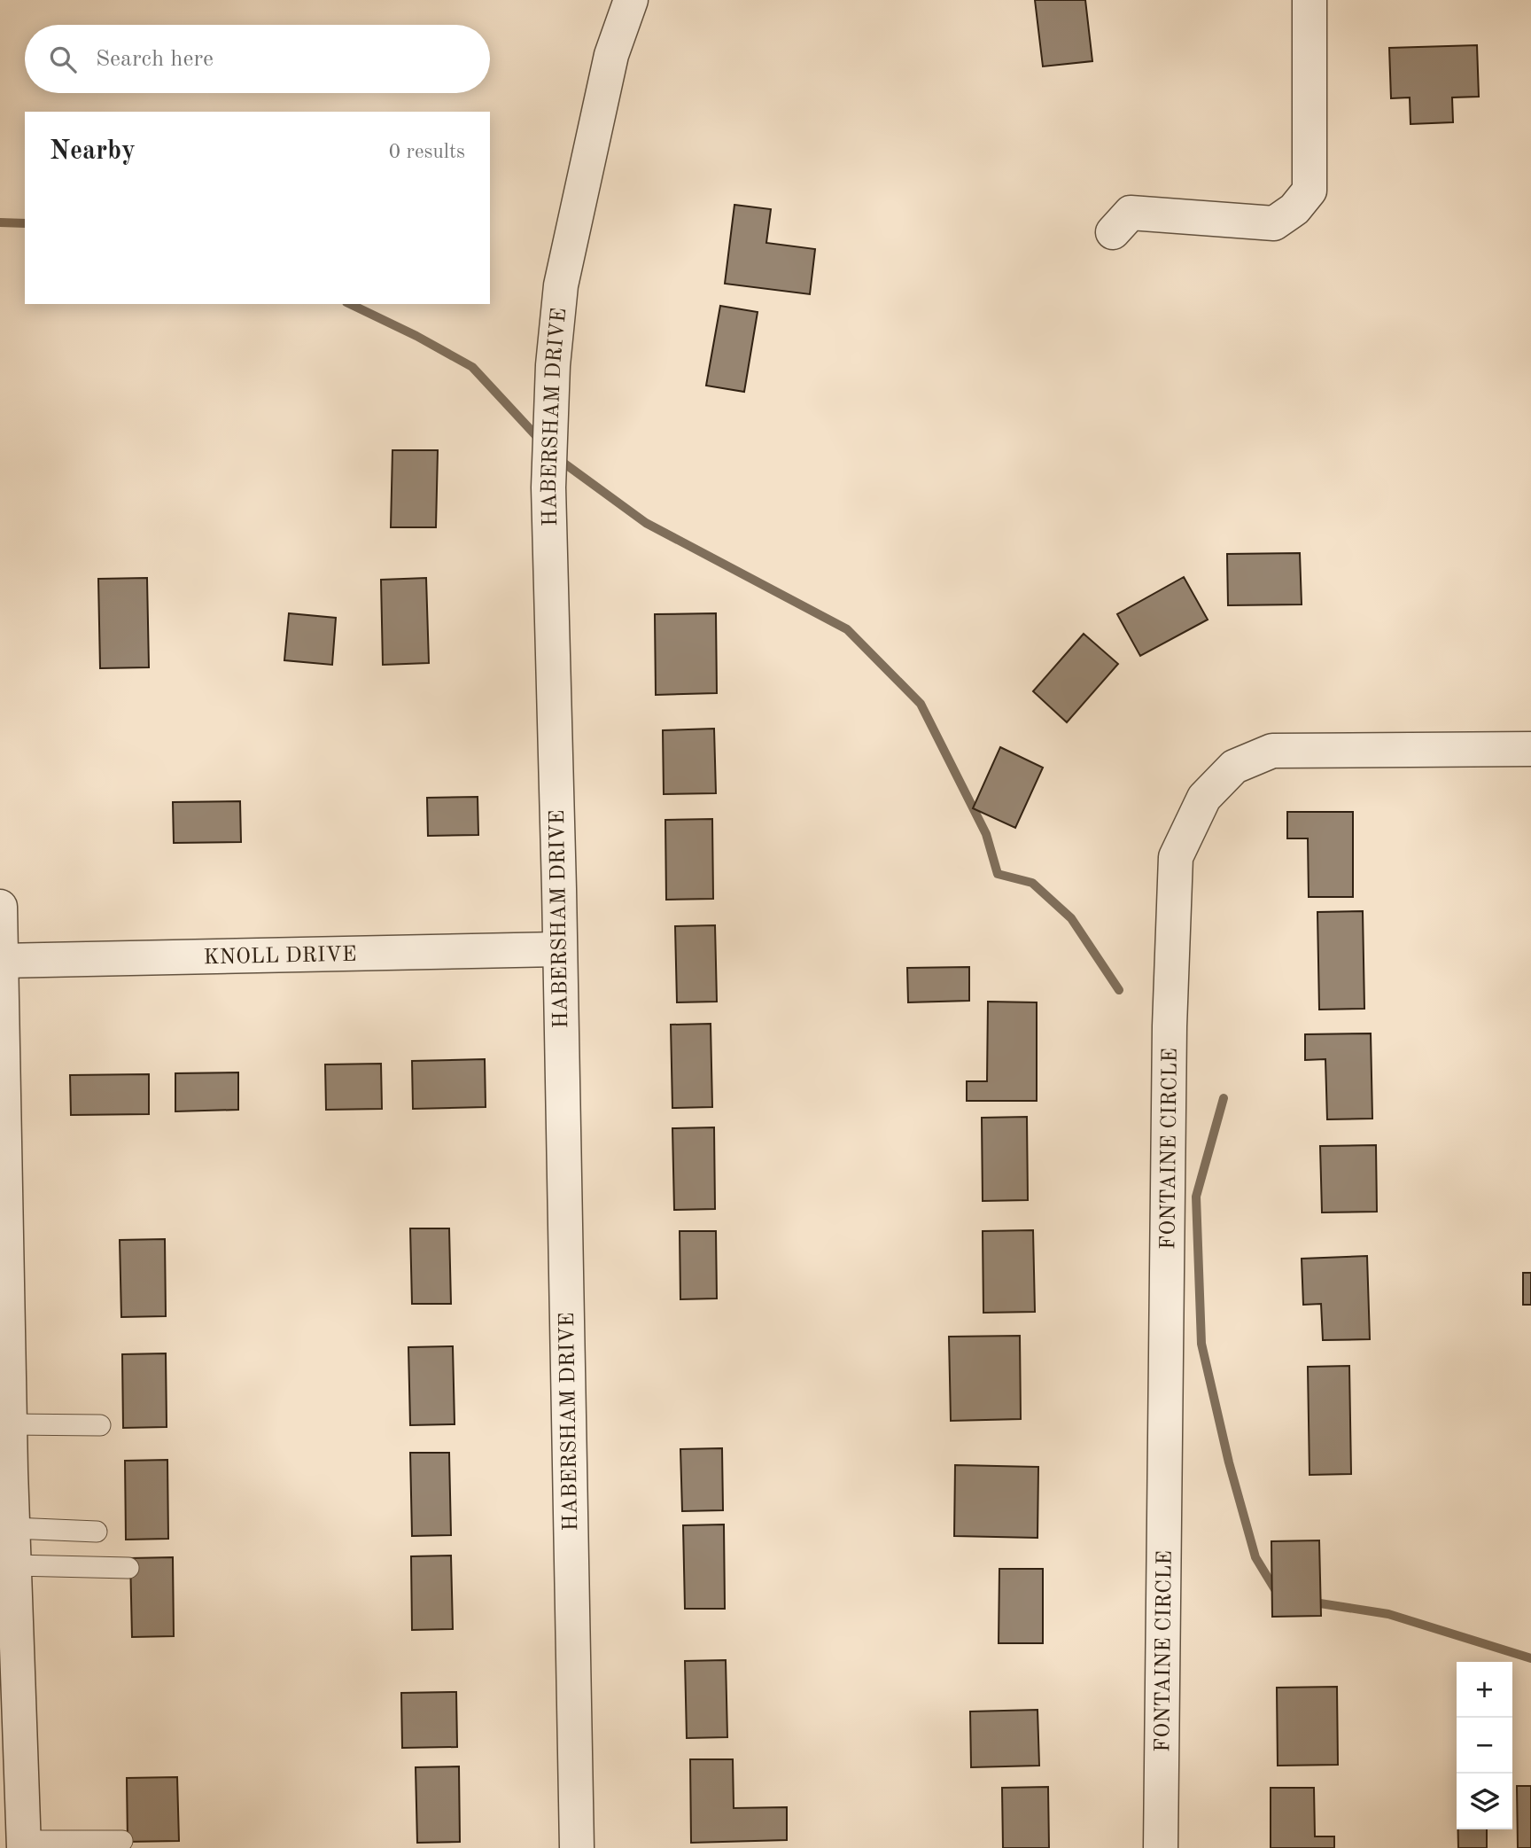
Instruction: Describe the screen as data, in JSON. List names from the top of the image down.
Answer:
{
  "streets": {
    "street": ["HABERSHAM DRIVE", "KNOLL DRIVE", "FONTAINE CIRCLE"]
  },
  "crossings": [
    ["HABERSHAM DRIVE", "KNOLL DRIVE"]
  ],
  "page": {
    "search": "Search here",
    "heading": ["Nearby", "0 results"],
    "map_buttons": ["+", "−"]
  }
}
